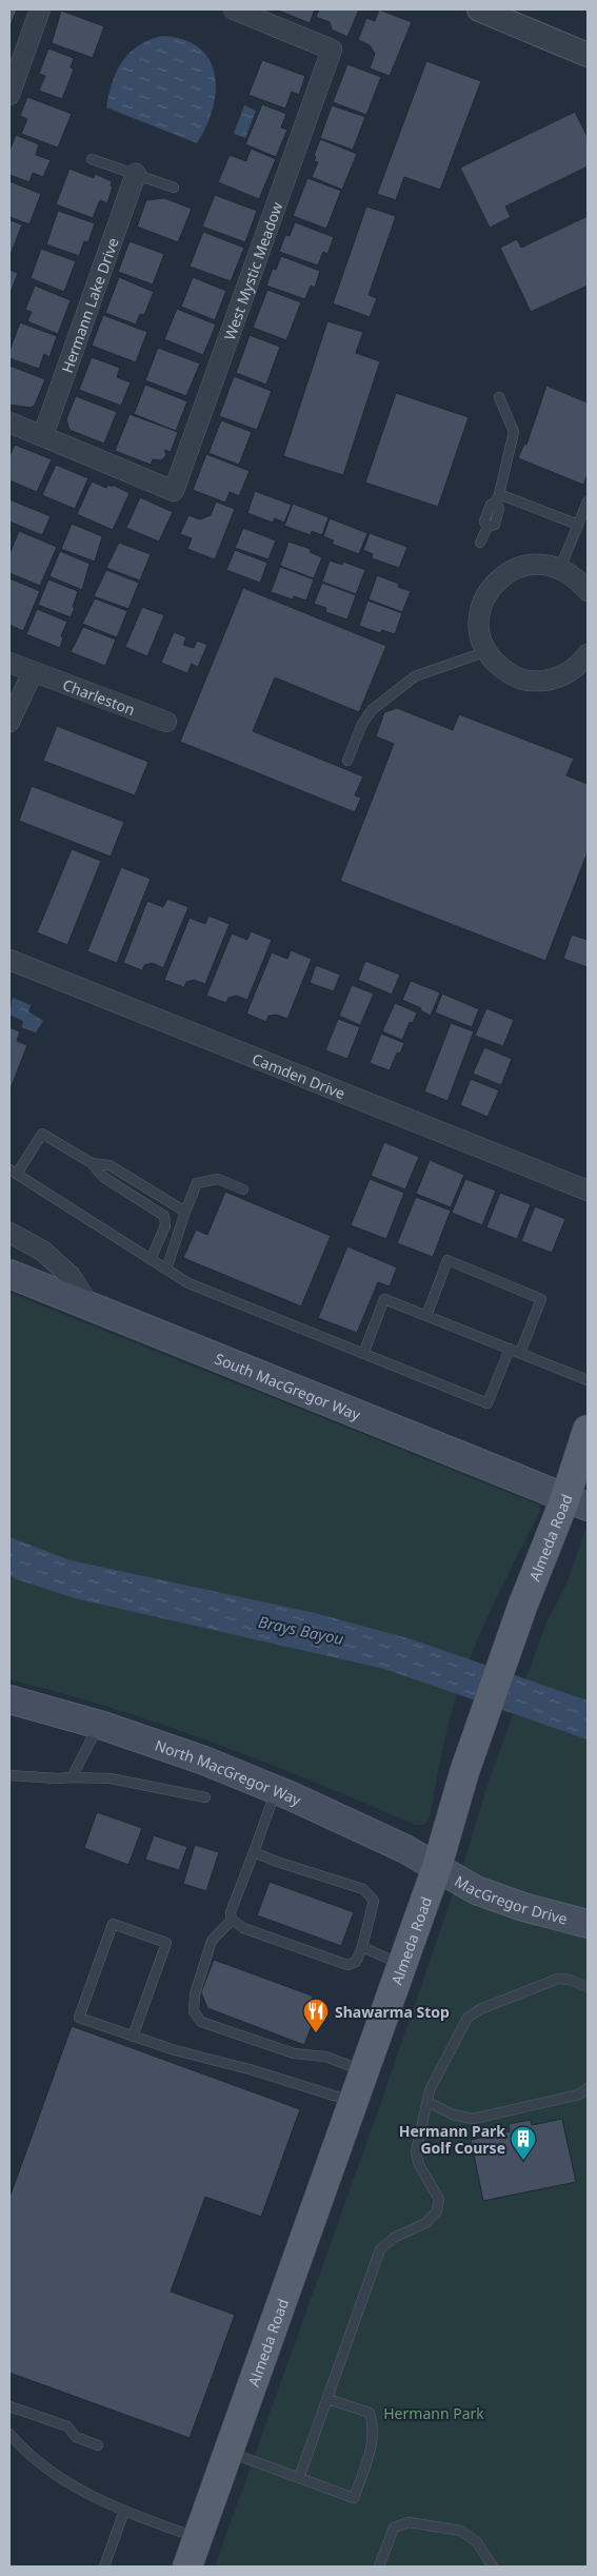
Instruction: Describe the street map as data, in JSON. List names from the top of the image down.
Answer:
{
  "streets": {
    "main road": [
      "South MacGregor Way",
      "Almeda Road",
      "North MacGregor Way",
      "MacGregor Drive"
    ],
    "street": [
      "West Mystic Meadow",
      "Hermann Lake Drive",
      "Charleston",
      "Camden Drive"
    ]
  },
  "crossings": [
    ["West Mystic Meadow", "Hermann Lake Drive"],
    ["South MacGregor Way", "Almeda Road"],
    ["Almeda Road", "North MacGregor Way"],
    ["Almeda Road", "MacGregor Drive"],
    ["North MacGregor Way", "MacGregor Drive"]
  ],
  "water": ["Brays Bayou"],
  "parks": ["Hermann Park"],
  "places": {
    "restaurant": ["Shawarma Stop"],
    "building": ["Hermann Park Golf Course"]
  }
}
